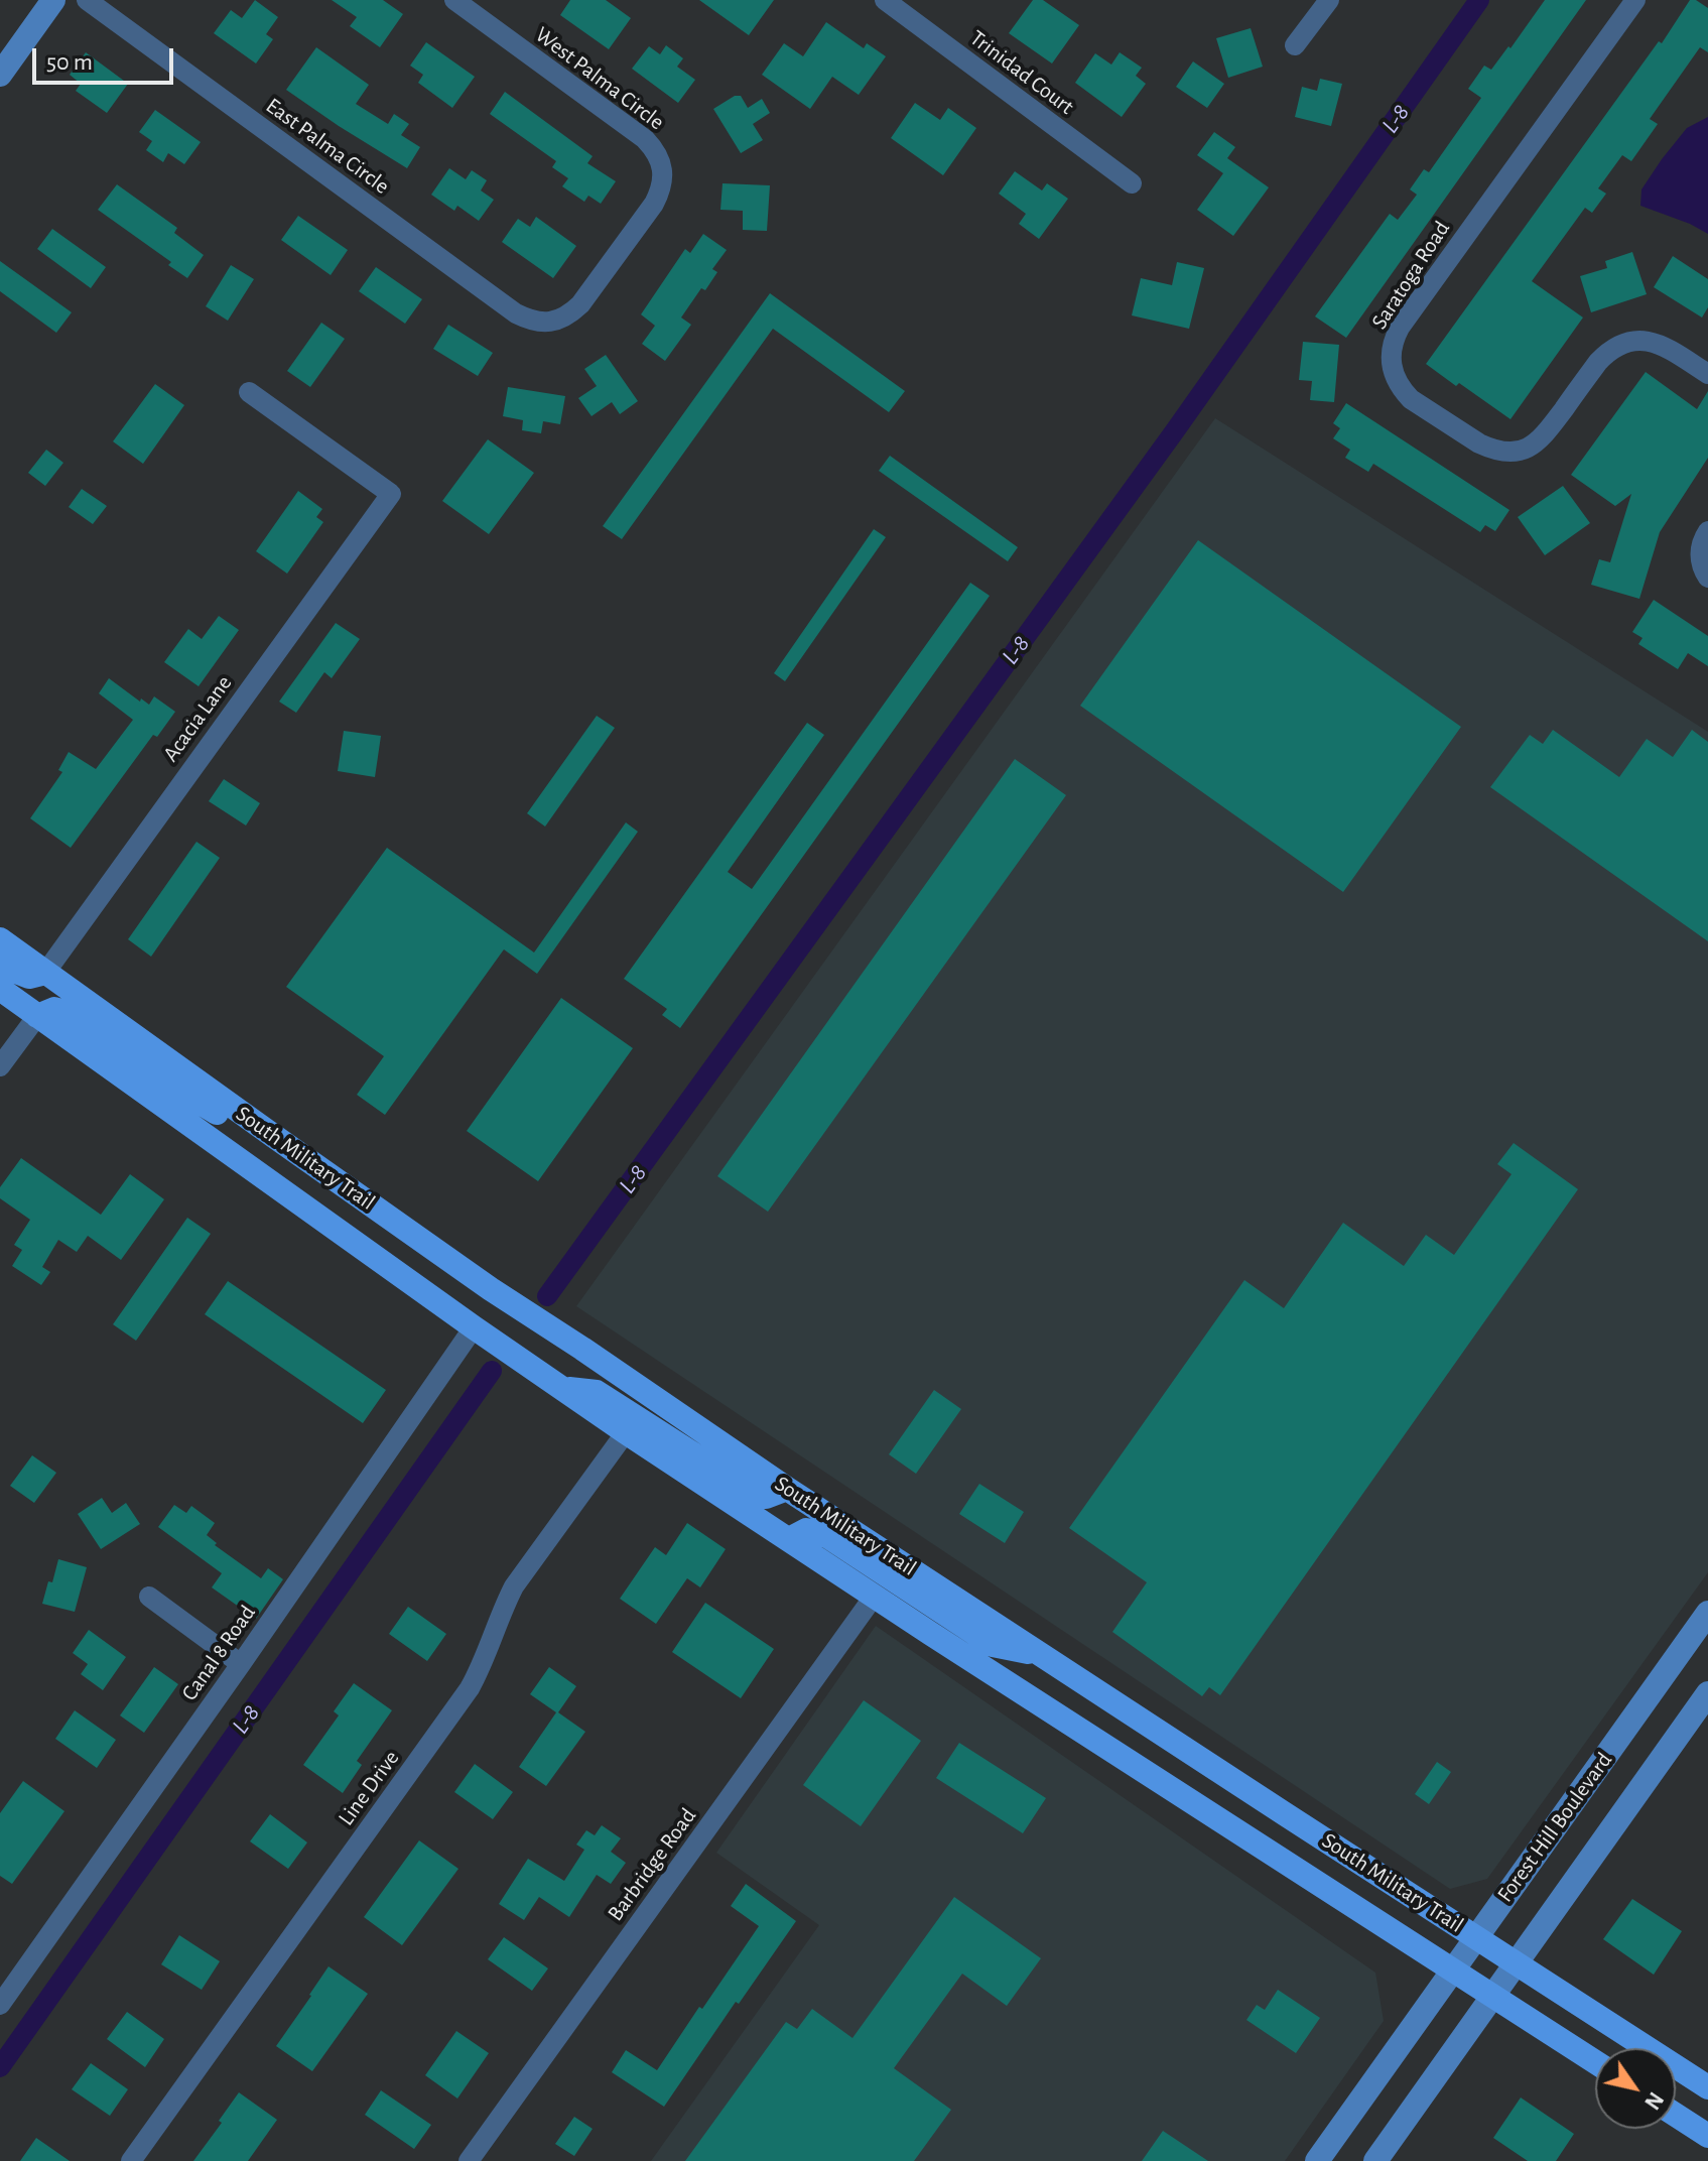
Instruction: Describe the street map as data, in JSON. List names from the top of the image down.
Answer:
{
  "streets": {
    "main road": ["South Military Trail", "Forest Hill Boulevard"],
    "street": [
      "Trinidad Court",
      "West Palma Circle",
      "East Palma Circle",
      "Saratoga Road",
      "Acacia Lane",
      "Canal 8 Road",
      "Line Drive",
      "Barbridge Road"
    ]
  },
  "crossings": [
    ["West Palma Circle", "East Palma Circle"],
    ["Acacia Lane", "South Military Trail"],
    ["South Military Trail", "Canal 8 Road"],
    ["South Military Trail", "Line Drive"],
    ["South Military Trail", "Forest Hill Boulevard"],
    ["South Military Trail", "Barbridge Road"]
  ],
  "water": ["L-8"],
  "scale_bar": "50 m",
  "north": "bottom right"
}
